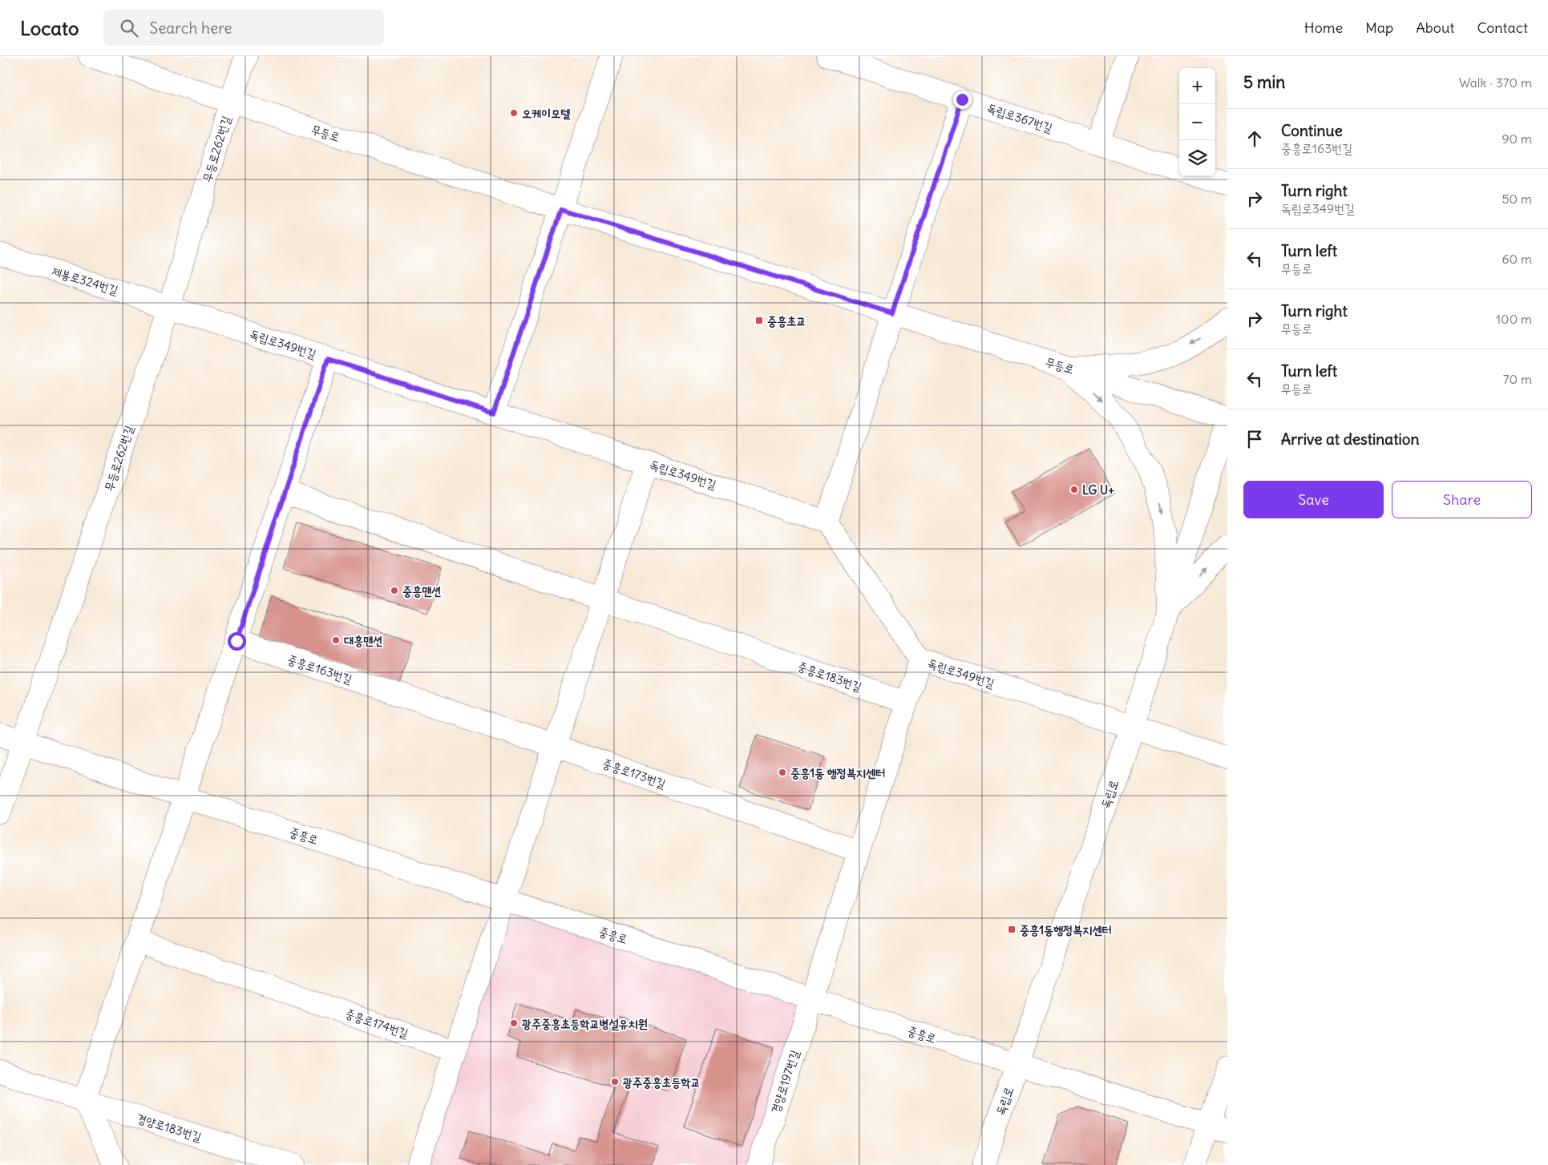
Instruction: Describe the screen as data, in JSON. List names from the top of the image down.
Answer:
{
  "streets": {
    "street": [
      "독립로367번길",
      "무등로",
      "무등로262번길",
      "제봉로324번길",
      "독립로349번길",
      "중흥로163번길",
      "중흥로183번길",
      "중흥로173번길",
      "독립로",
      "중흥로",
      "중흥로174번길",
      "경양로197번길",
      "경양로183번길"
    ]
  },
  "crossings": [
    ["무등로", "무등로262번길"],
    ["무등로", "독립로"],
    ["무등로262번길", "제봉로324번길"],
    ["무등로262번길", "독립로349번길"],
    ["무등로262번길", "중흥로"],
    ["제봉로324번길", "독립로349번길"],
    ["독립로349번길", "독립로"],
    ["중흥로163번길", "중흥로173번길"],
    ["독립로", "중흥로"],
    ["중흥로", "경양로197번길"]
  ],
  "places": {
    "other": [
      "오케이모텔",
      "LG U+",
      "중흥맨션",
      "대흥맨션",
      "중흥1동 행정복지센터",
      "광주중흥초등학교병설유치원",
      "광주중흥초등학교"
    ],
    "transit": ["중흥초교", "중흥1동행정복지센터"]
  },
  "page": {
    "header": "Locato",
    "search": "Search here",
    "nav": [
      "Home",
      "Map",
      "About",
      "Contact"
    ],
    "heading": ["5 min", "Walk · 370 m"],
    "map_buttons": ["+", "−"],
    "list": [
      ["Continue", "중흥로163번길", "90 m"],
      ["Turn right", "독립로349번길", "50 m"],
      ["Turn left", "무등로", "60 m"],
      ["Turn right", "무등로", "100 m"],
      ["Turn left", "무등로", "70 m"],
      "Arrive at destination"
    ],
    "buttons": ["Save", "Share"]
  }
}
